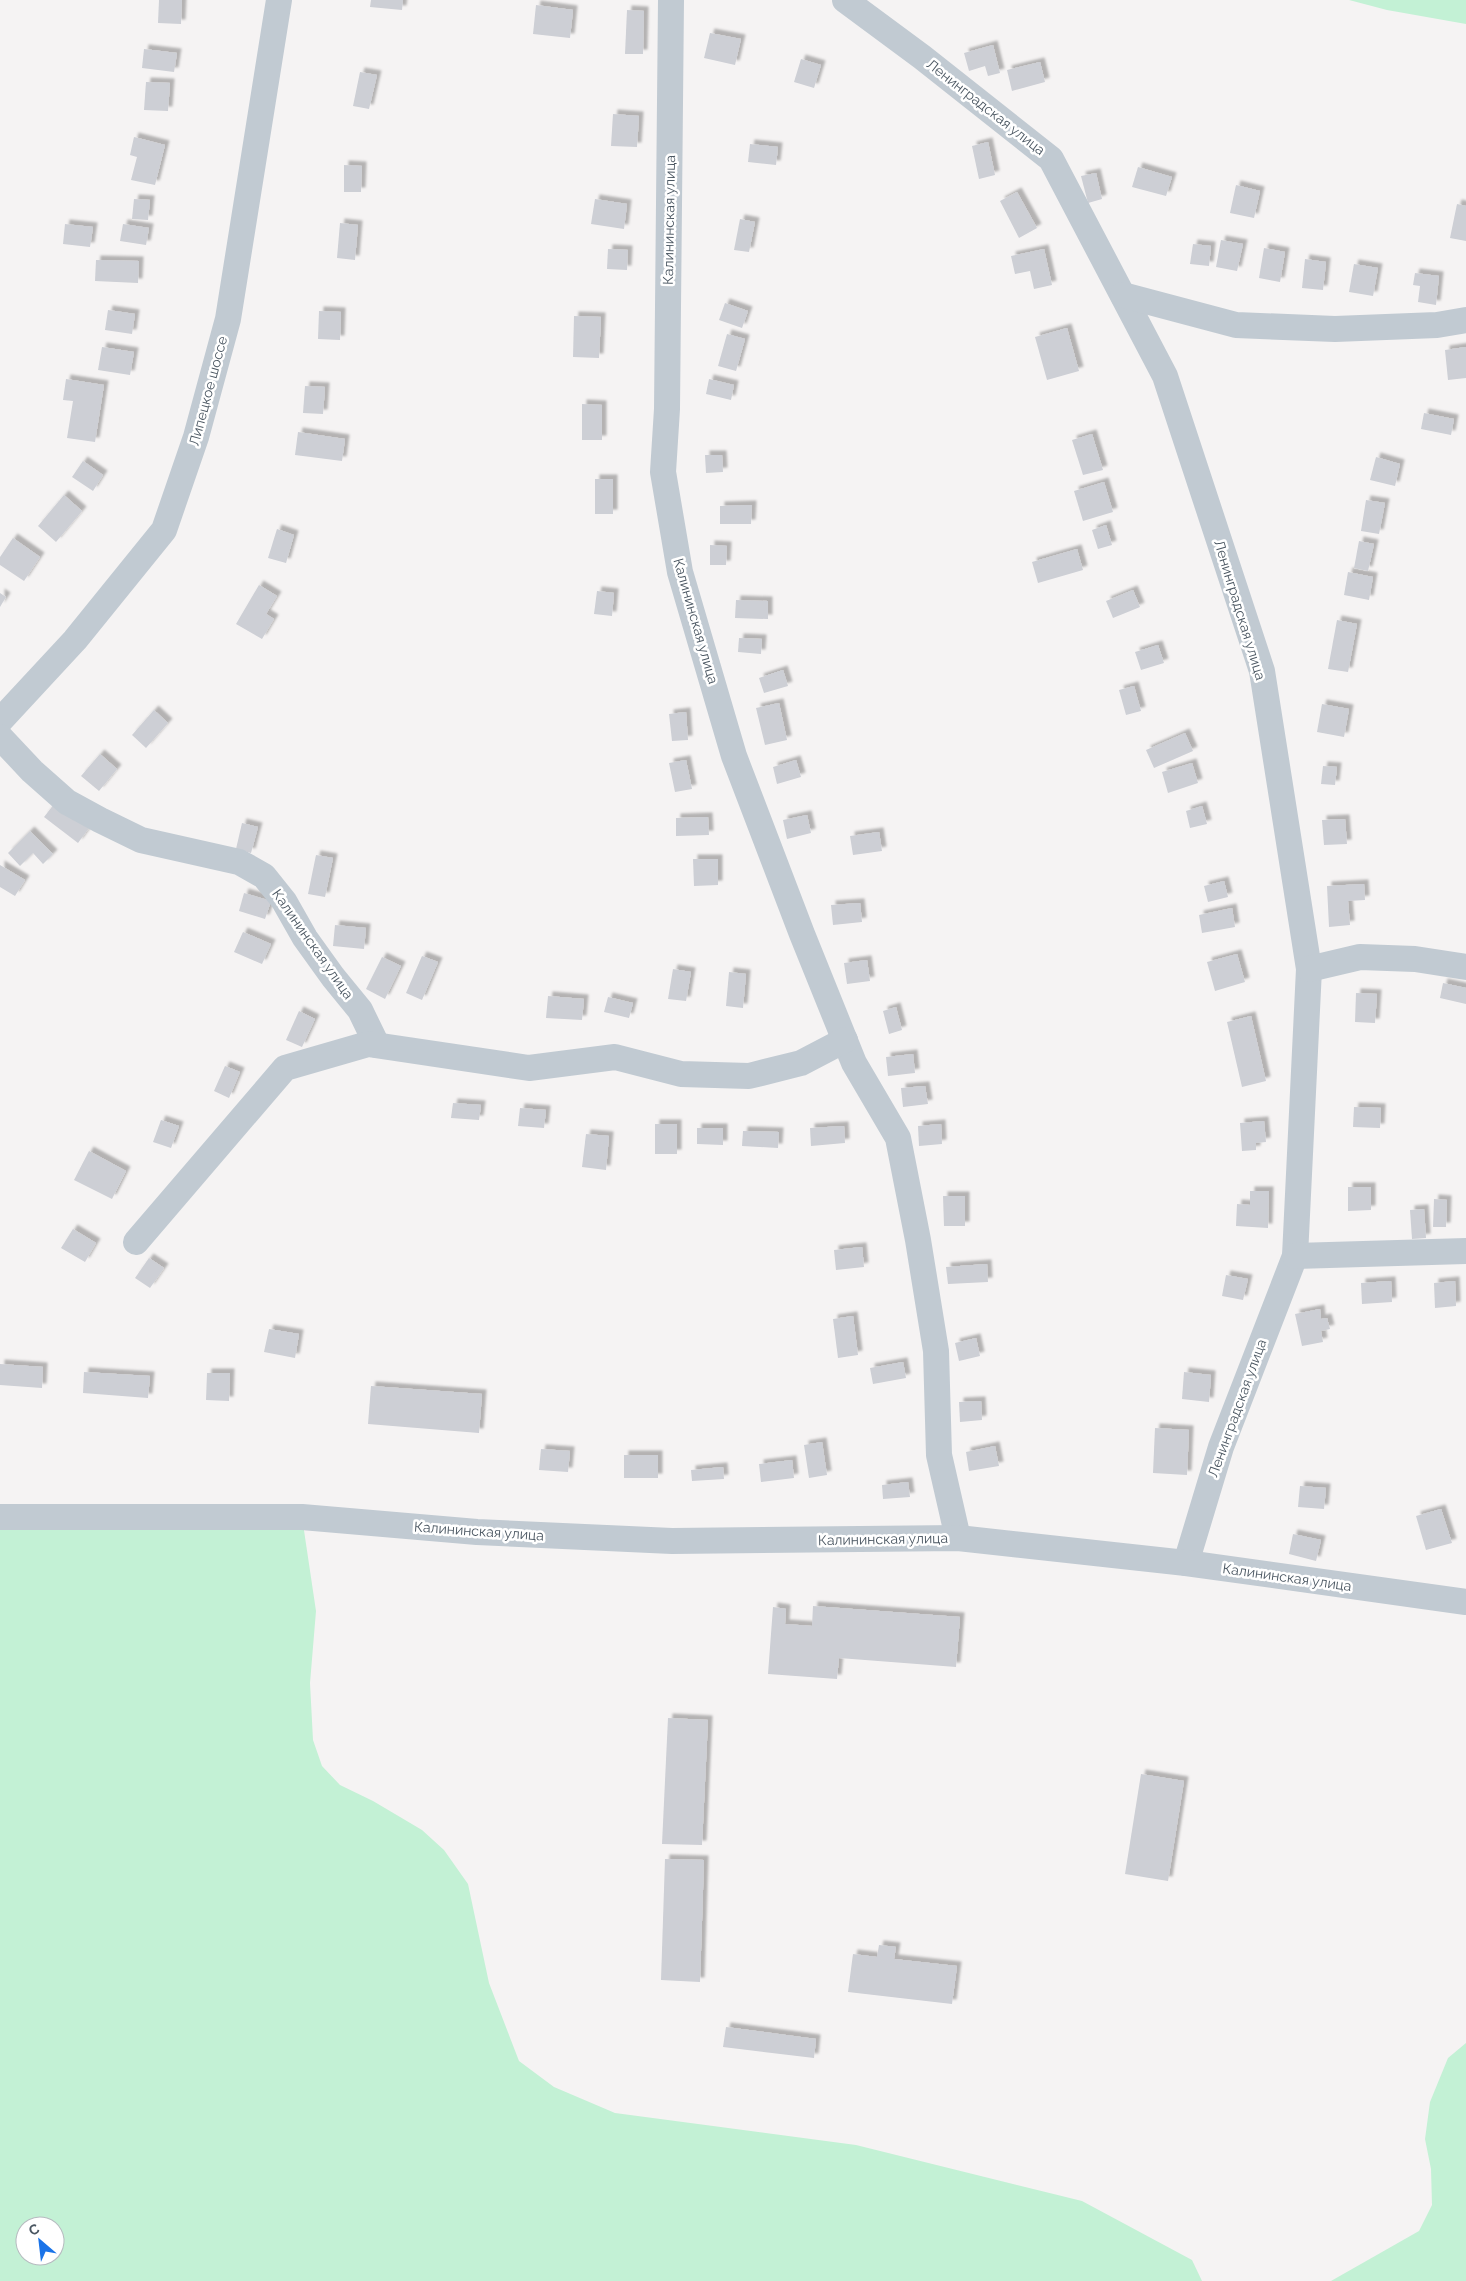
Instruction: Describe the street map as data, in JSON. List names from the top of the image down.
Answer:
{
  "streets": {
    "street": ["Ленинградская улица", "Калининская улица", "Липецкое шоссе"]
  },
  "crossings": [
    ["Ленинградская улица", "Калининская улица"]
  ],
  "north": "top left"
}
